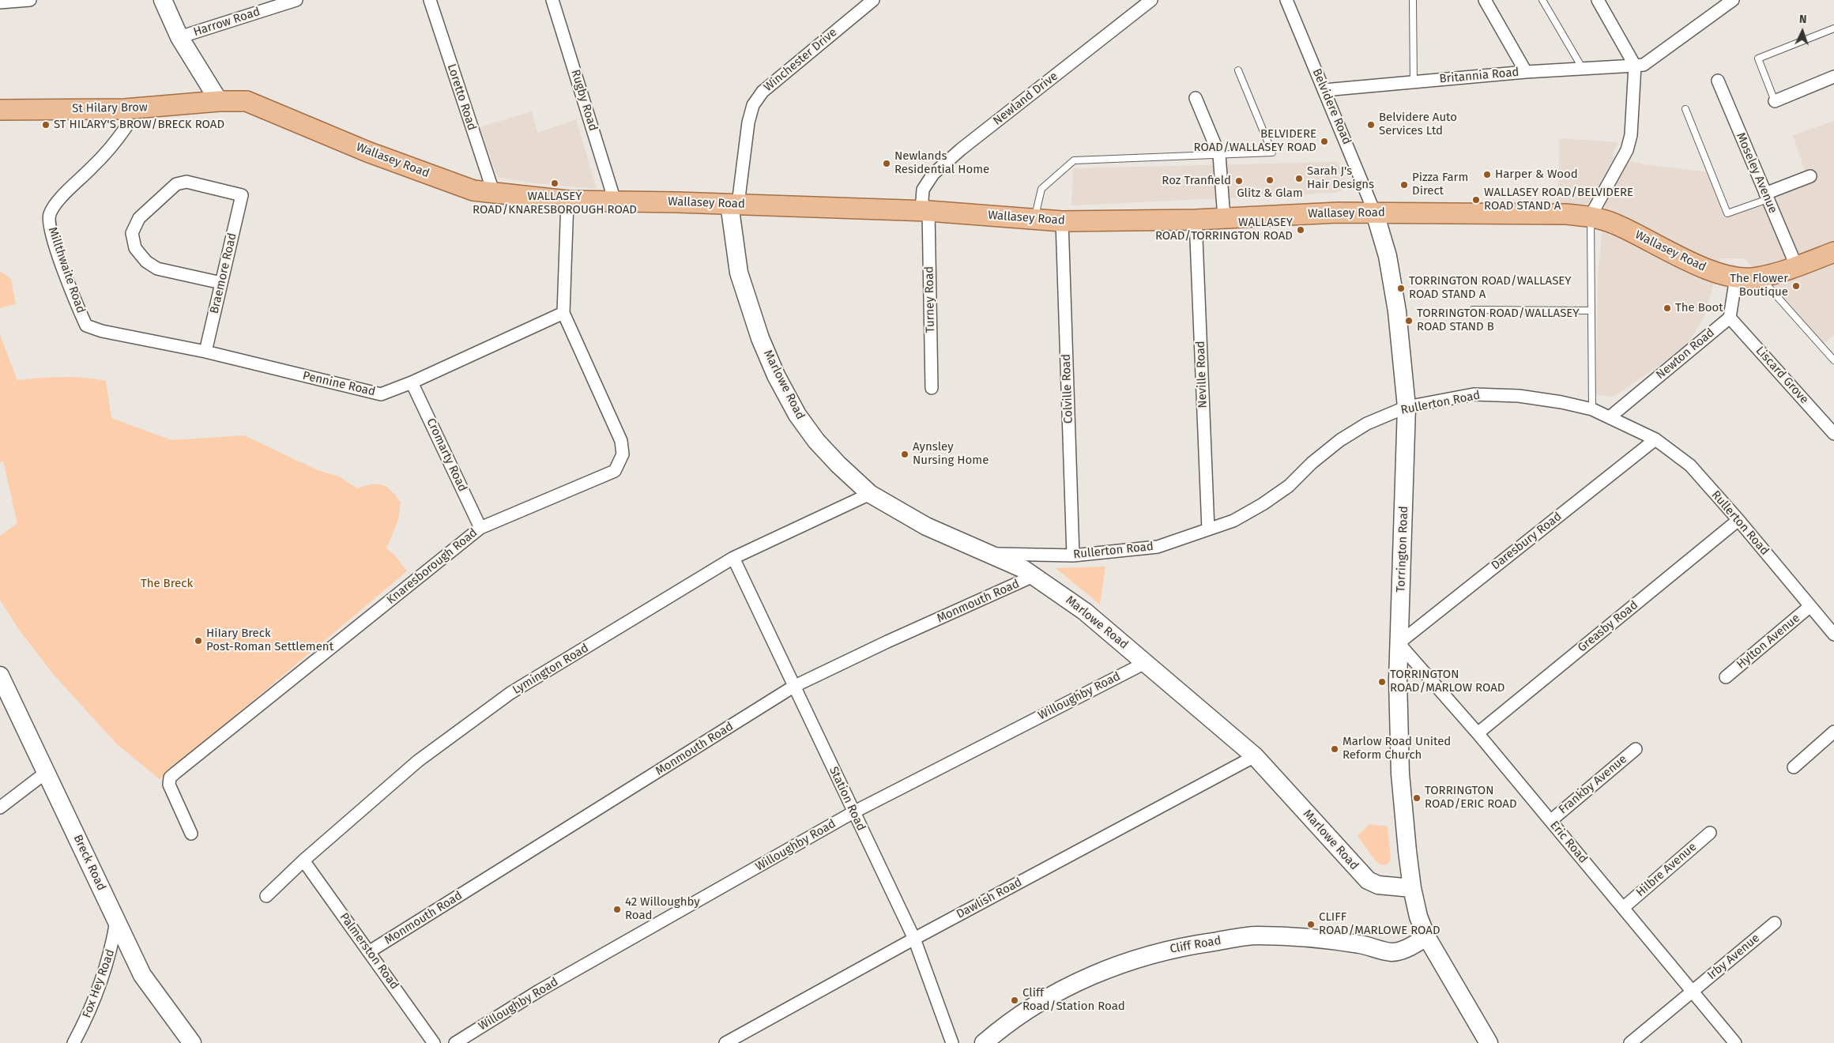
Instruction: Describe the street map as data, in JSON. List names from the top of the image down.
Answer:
{
  "streets": {
    "main road": ["St Hilary Brow", "Wallasey Road"],
    "street": [
      "Harrow Road",
      "Winchester Drive",
      "Britannia Road",
      "Loretto Road",
      "Newland Drive",
      "Rugby Road",
      "Belvidere Road",
      "Moseley Avenue",
      "Millthwaite Road",
      "Braemore Road",
      "Turney Road",
      "Newton Road",
      "Neville Road",
      "Liscard Grove",
      "Pennine Road",
      "Marlowe Road",
      "Colville Road",
      "Rullerton Road",
      "Cromarty Road",
      "Daresbury Road",
      "Torrington Road",
      "Knaresborough Road",
      "Monmouth Road",
      "Greasby Road",
      "Hylton Avenue",
      "Lymington Road",
      "Willoughby Road",
      "Frankby Avenue",
      "Station Road",
      "Eric Road",
      "Breck Road",
      "Hilbre Avenue",
      "Dawlish Road",
      "Cliff Road",
      "Palmerston Road",
      "Irby Avenue",
      "Fox Hey Road"
    ]
  },
  "crossings": [
    ["Winchester Drive", "Wallasey Road"],
    ["Winchester Drive", "Marlowe Road"],
    ["Britannia Road", "Belvidere Road"],
    ["Loretto Road", "Wallasey Road"],
    ["Newland Drive", "Wallasey Road"],
    ["Newland Drive", "Turney Road"],
    ["Rugby Road", "Wallasey Road"],
    ["Belvidere Road", "Wallasey Road"],
    ["Belvidere Road", "Torrington Road"],
    ["St Hilary Brow", "Wallasey Road"],
    ["St Hilary Brow", "Millthwaite Road"],
    ["Wallasey Road", "Moseley Avenue"],
    ["Wallasey Road", "Turney Road"],
    ["Wallasey Road", "Neville Road"],
    ["Wallasey Road", "Marlowe Road"],
    ["Wallasey Road", "Colville Road"],
    ["Wallasey Road", "Torrington Road"],
    ["Wallasey Road", "Knaresborough Road"],
    ["Millthwaite Road", "Pennine Road"],
    ["Braemore Road", "Pennine Road"],
    ["Newton Road", "Liscard Grove"],
    ["Newton Road", "Rullerton Road"],
    ["Neville Road", "Rullerton Road"],
    ["Pennine Road", "Cromarty Road"],
    ["Pennine Road", "Knaresborough Road"],
    ["Marlowe Road", "Rullerton Road"],
    ["Marlowe Road", "Torrington Road"],
    ["Marlowe Road", "Monmouth Road"],
    ["Marlowe Road", "Lymington Road"],
    ["Marlowe Road", "Willoughby Road"],
    ["Marlowe Road", "Dawlish Road"],
    ["Colville Road", "Rullerton Road"],
    ["Rullerton Road", "Daresbury Road"],
    ["Rullerton Road", "Torrington Road"],
    ["Rullerton Road", "Greasby Road"],
    ["Rullerton Road", "Hylton Avenue"],
    ["Cromarty Road", "Knaresborough Road"],
    ["Daresbury Road", "Torrington Road"],
    ["Daresbury Road", "Eric Road"],
    ["Torrington Road", "Eric Road"],
    ["Monmouth Road", "Station Road"],
    ["Monmouth Road", "Palmerston Road"],
    ["Greasby Road", "Eric Road"],
    ["Lymington Road", "Station Road"],
    ["Lymington Road", "Palmerston Road"],
    ["Willoughby Road", "Station Road"],
    ["Frankby Avenue", "Eric Road"],
    ["Station Road", "Dawlish Road"],
    ["Eric Road", "Hilbre Avenue"],
    ["Eric Road", "Irby Avenue"],
    ["Breck Road", "Fox Hey Road"]
  ],
  "parks": ["The Breck"],
  "places": [
    "ST HILARY'S BROW/BRECK ROAD",
    "Belvidere Auto Services Ltd",
    "BELVIDERE ROAD/WALLASEY ROAD",
    "Newlands Residential Home",
    "Harper & Wood",
    "Sarah J's Hair Designs",
    "Glitz & Glam",
    "Roz Tranfield",
    "WALLASEY ROAD/KNARESBOROUGH ROAD",
    "Pizza Farm Direct",
    "WALLASEY ROAD/BELVIDERE ROAD STAND A",
    "WALLASEY ROAD/TORRINGTON ROAD",
    "The Flower Boutique",
    "TORRINGTON ROAD/WALLASEY ROAD STAND A",
    "The Boot",
    "TORRINGTON ROAD/WALLASEY ROAD STAND B",
    "Aynsley Nursing Home",
    "HiIary Breck Post-Roman Settlement",
    "TORRINGTON ROAD/MARLOW ROAD",
    "Marlow Road United Reform Church",
    "TORRINGTON ROAD/ERIC ROAD",
    "42 Willoughby Road",
    "CLIFF ROAD/MARLOWE ROAD",
    "Cliff Road/Station Road"
  ],
  "north": "top"
}
